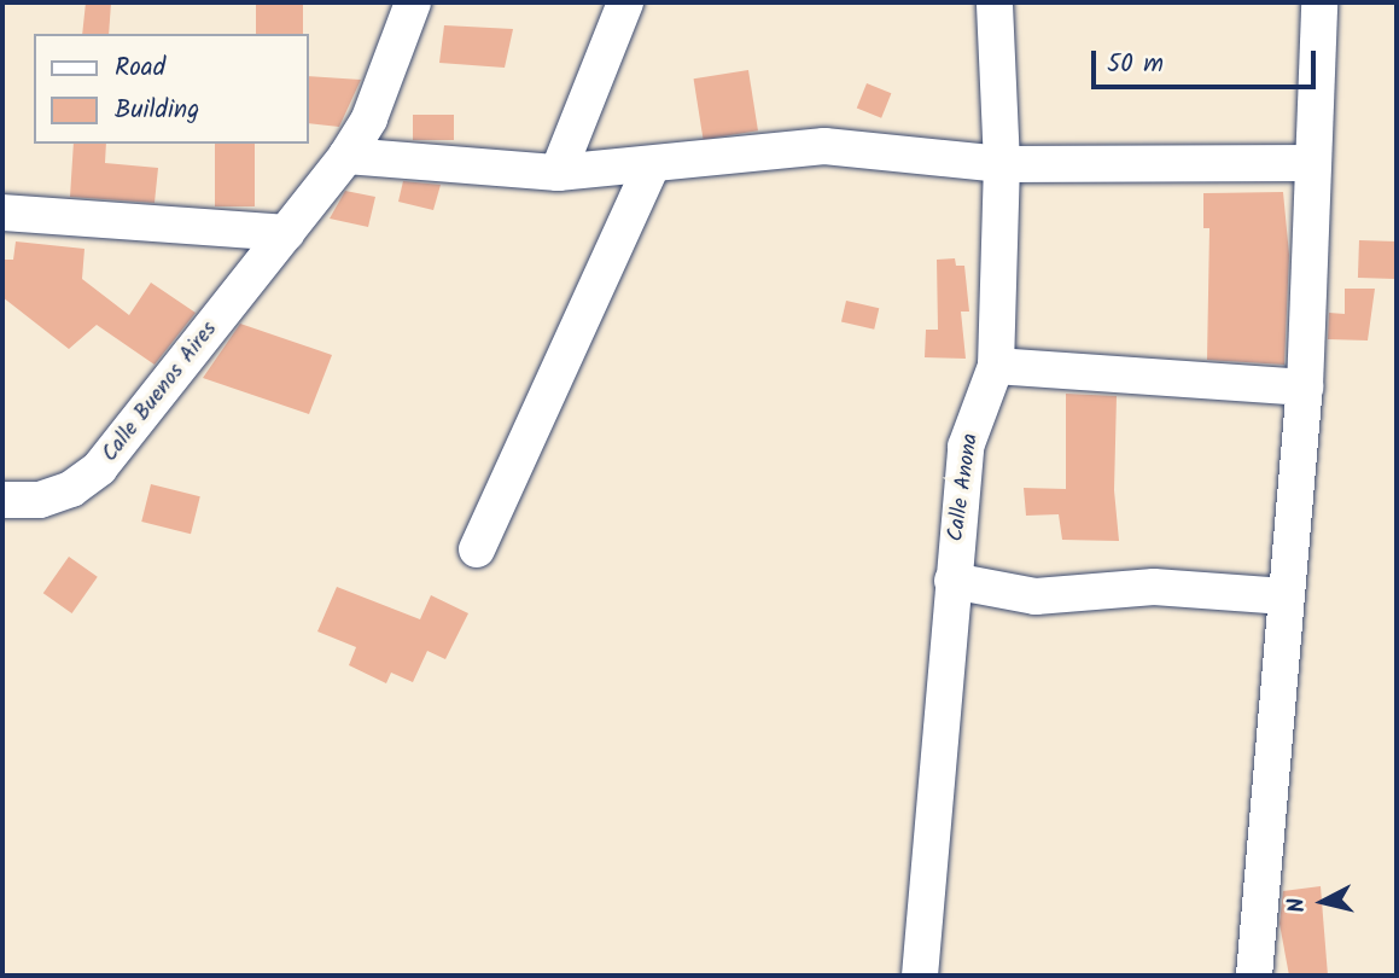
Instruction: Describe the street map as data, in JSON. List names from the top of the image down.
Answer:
{
  "streets": {
    "street": ["Calle Buenos Aires", "Calle Anona"]
  },
  "legend": ["Road", "Building"],
  "scale_bar": "50 m",
  "north": "left"
}
